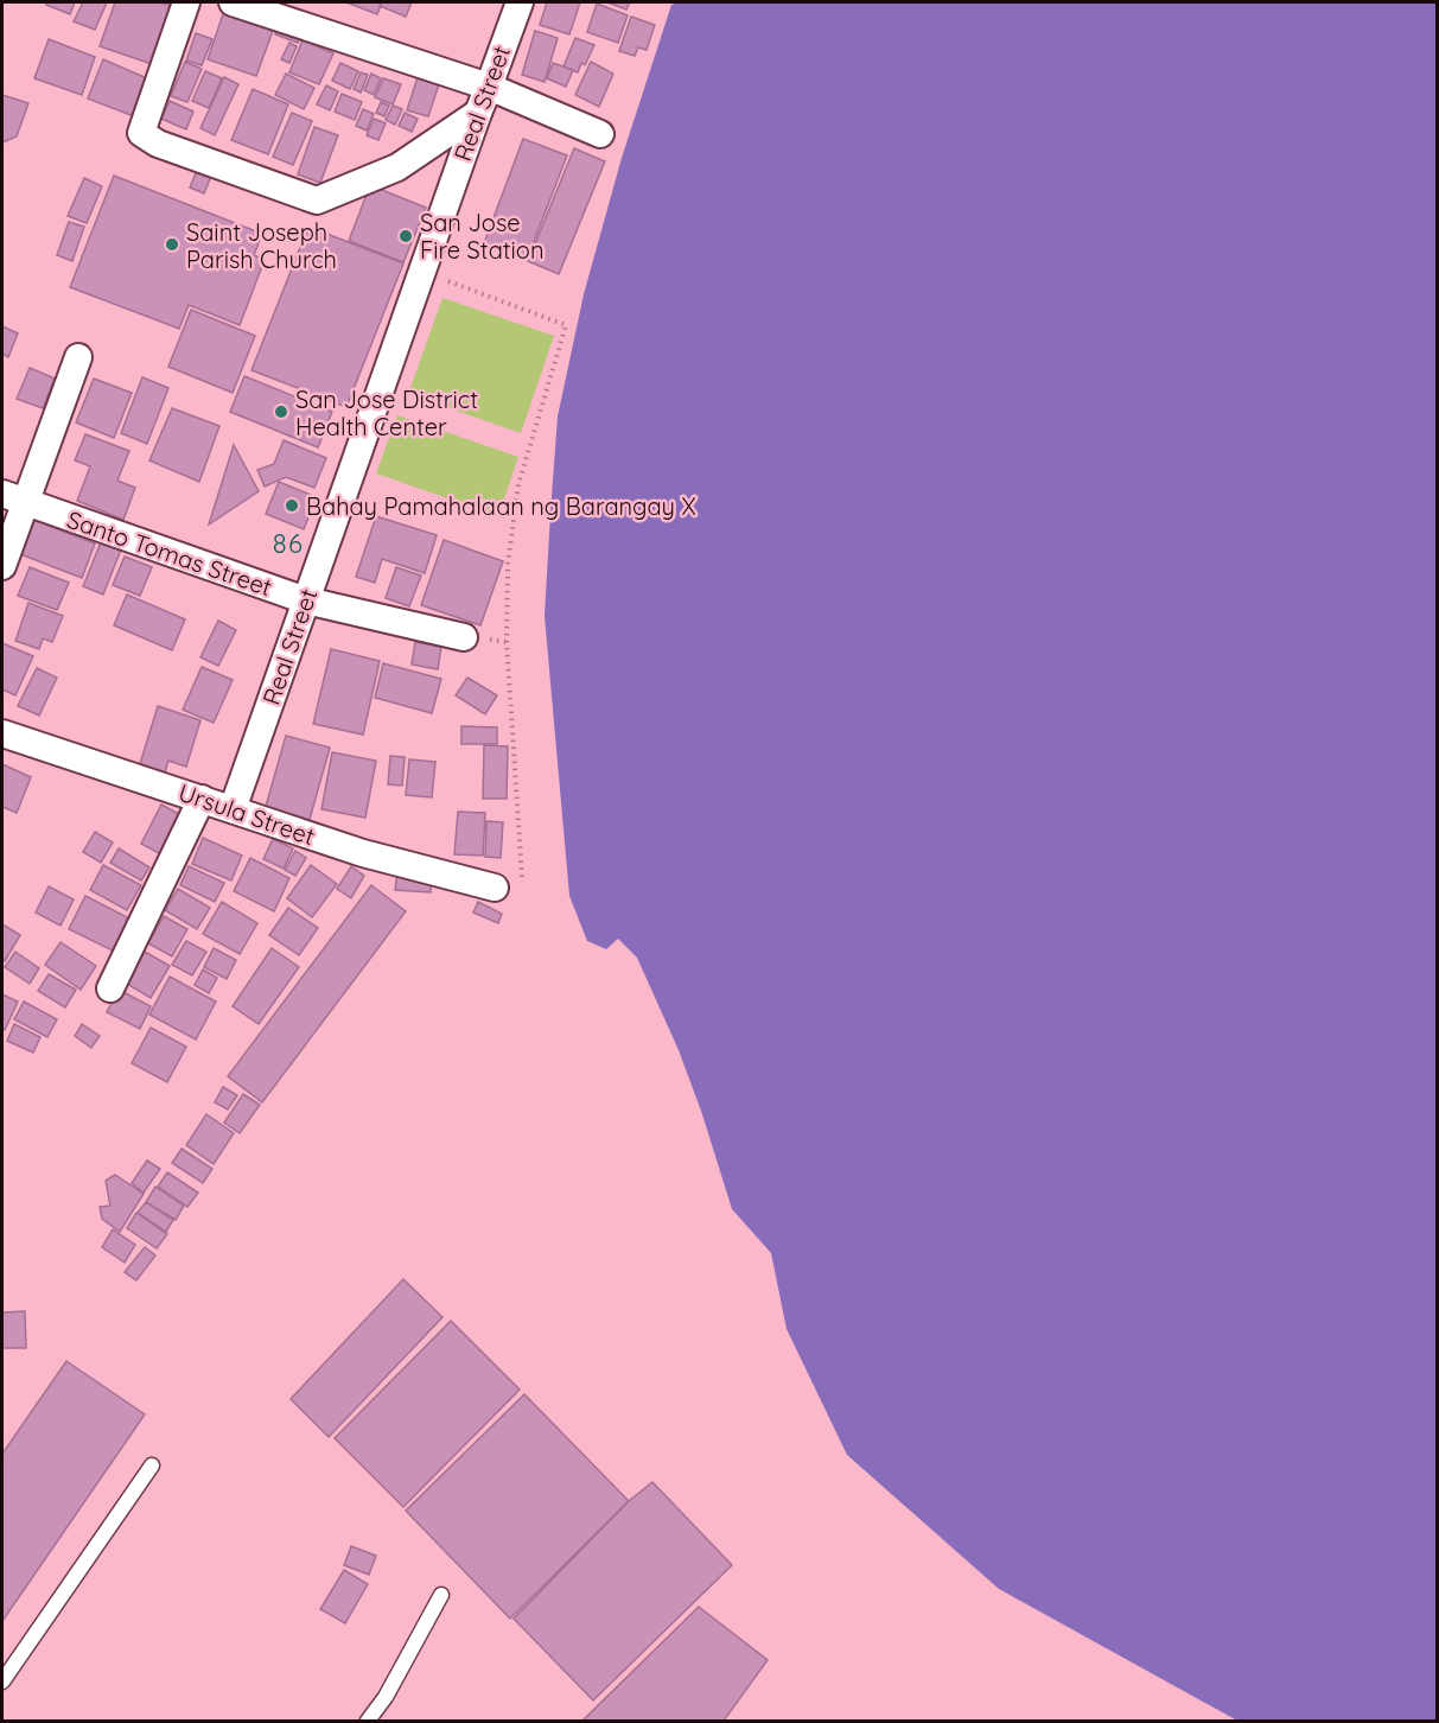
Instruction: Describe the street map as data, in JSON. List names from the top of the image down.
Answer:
{
  "streets": {
    "street": ["Real Street", "Santo Tomas Street", "Ursula Street"]
  },
  "crossings": [
    ["Real Street", "Santo Tomas Street"],
    ["Real Street", "Ursula Street"]
  ],
  "districts": ["86"],
  "places": [
    "San Jose Fire Station",
    "Saint Joseph Parish Church",
    "San Jose District Health Center",
    "Bahay Pamahalaan ng Barangay X"
  ]
}
